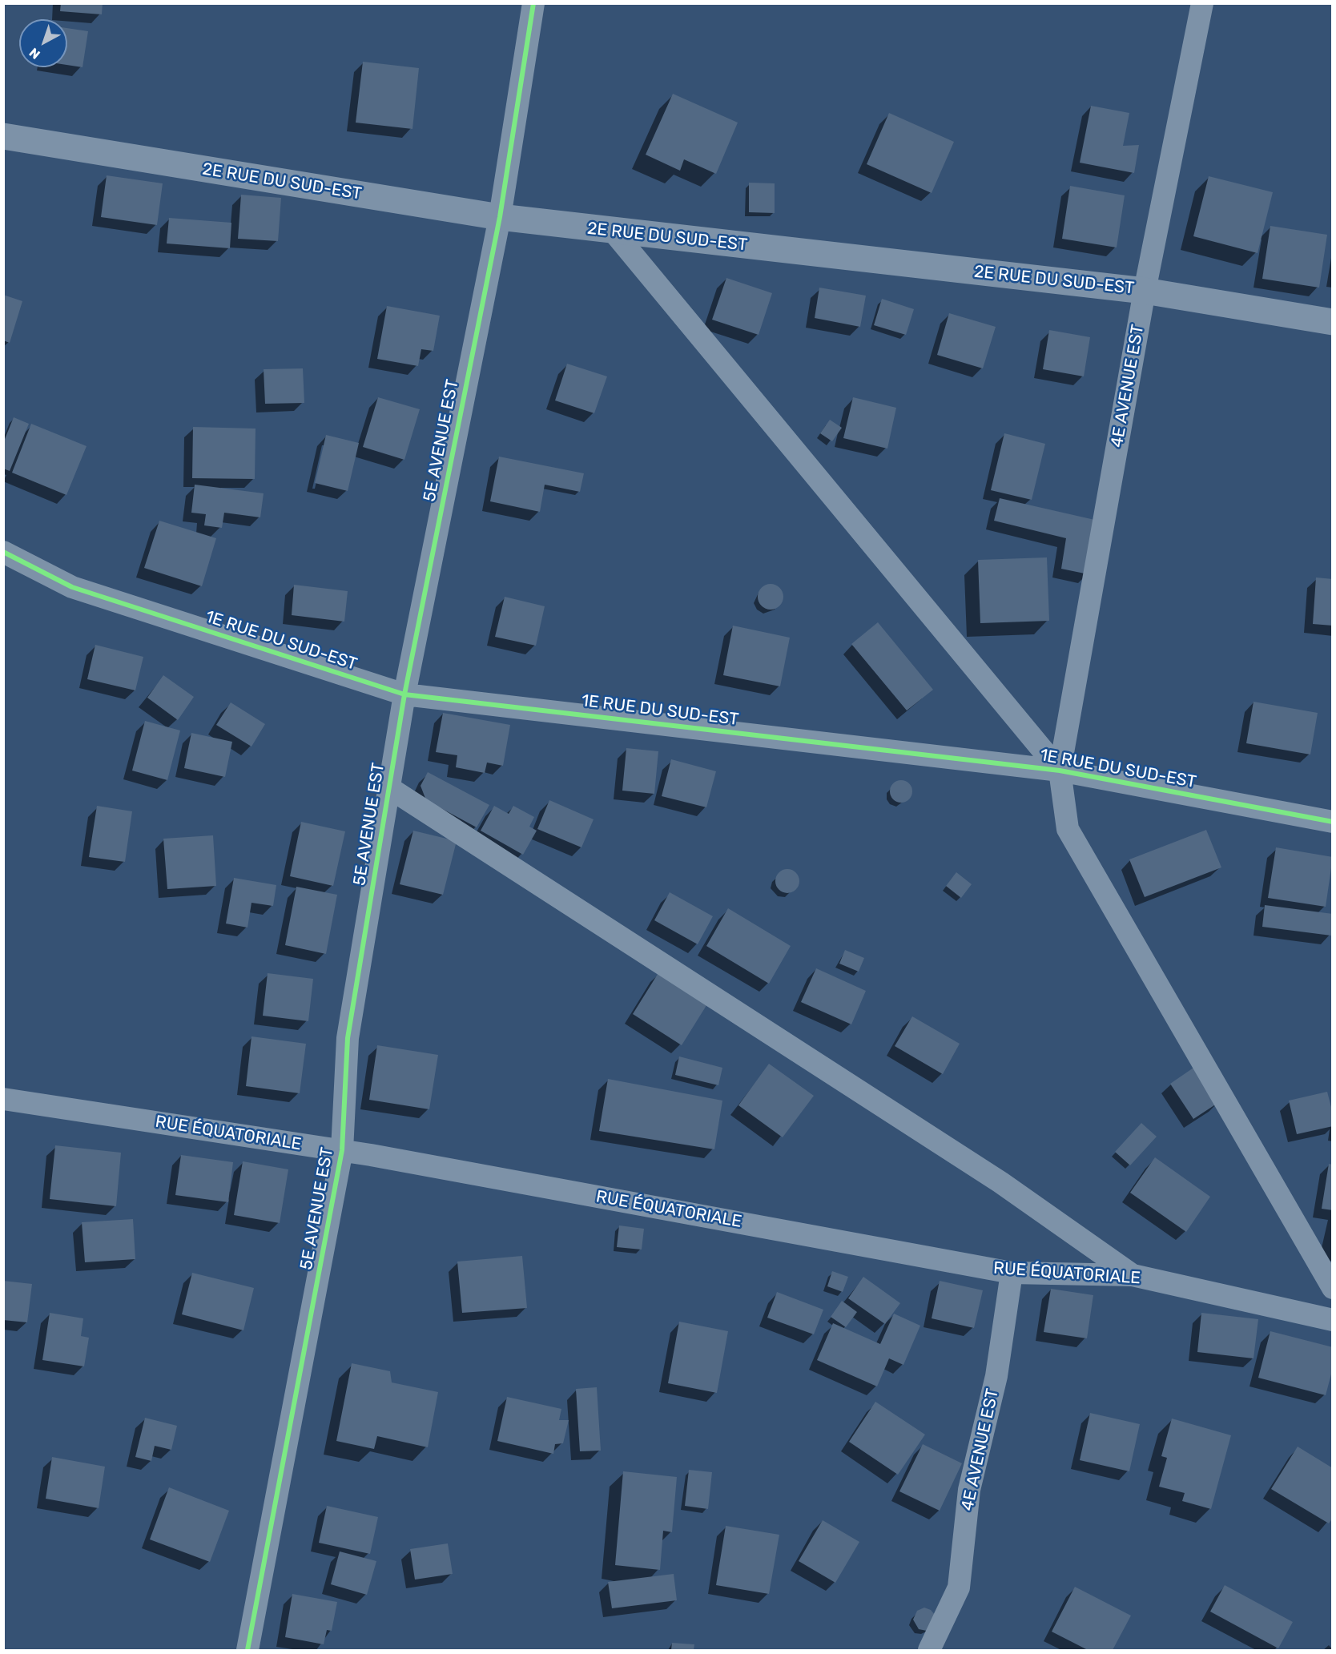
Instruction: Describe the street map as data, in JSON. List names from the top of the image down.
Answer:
{
  "streets": {
    "street": [
      "2E RUE DU SUD-EST",
      "4E AVENUE EST",
      "5E AVENUE EST",
      "1E RUE DU SUD-EST",
      "RUE ÉQUATORIALE"
    ]
  },
  "crossings": [
    ["2E RUE DU SUD-EST", "4E AVENUE EST"],
    ["2E RUE DU SUD-EST", "5E AVENUE EST"],
    ["4E AVENUE EST", "1E RUE DU SUD-EST"],
    ["4E AVENUE EST", "RUE ÉQUATORIALE"],
    ["5E AVENUE EST", "1E RUE DU SUD-EST"],
    ["5E AVENUE EST", "RUE ÉQUATORIALE"]
  ],
  "north": "bottom left"
}
